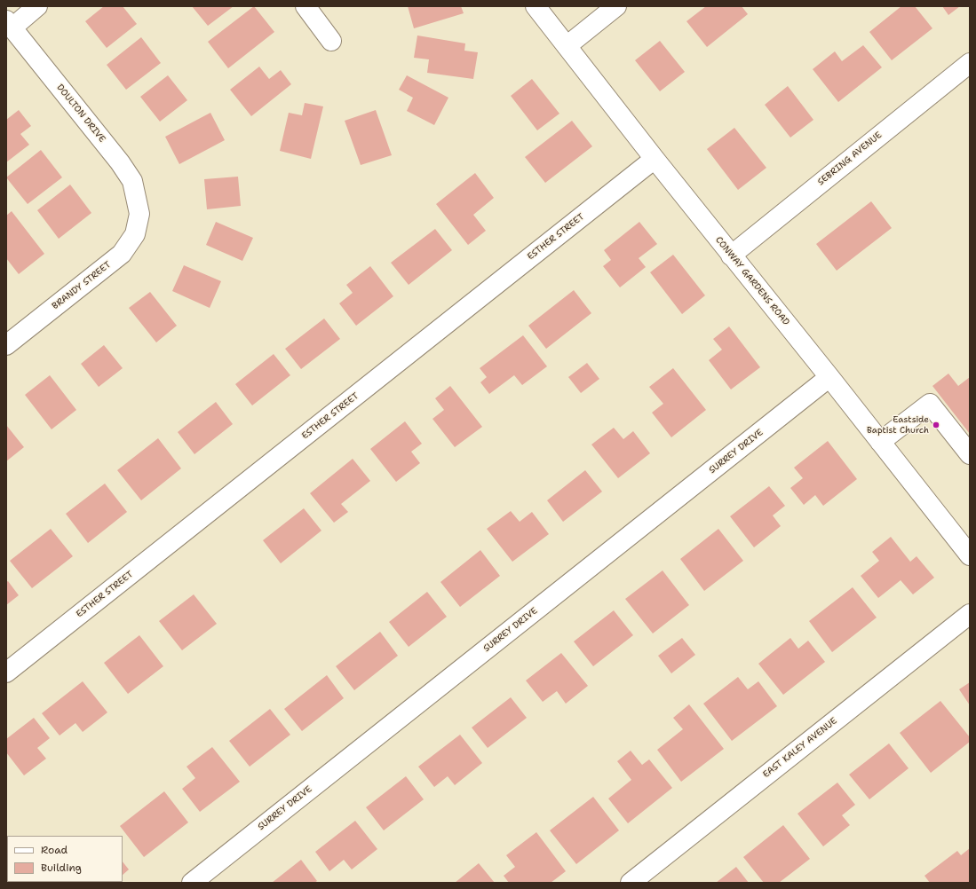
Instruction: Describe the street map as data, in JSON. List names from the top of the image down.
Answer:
{
  "streets": {
    "street": [
      "DOULTON DRIVE",
      "SEBRING AVENUE",
      "ESTHER STREET",
      "CONWAY GARDENS ROAD",
      "BRANDY STREET",
      "SURREY DRIVE",
      "EAST KALEY AVENUE"
    ]
  },
  "crossings": [
    ["DOULTON DRIVE", "BRANDY STREET"],
    ["SEBRING AVENUE", "CONWAY GARDENS ROAD"],
    ["ESTHER STREET", "CONWAY GARDENS ROAD"],
    ["CONWAY GARDENS ROAD", "SURREY DRIVE"]
  ],
  "places": ["Eastside Baptist Church"],
  "legend": ["Road", "Building"]
}
